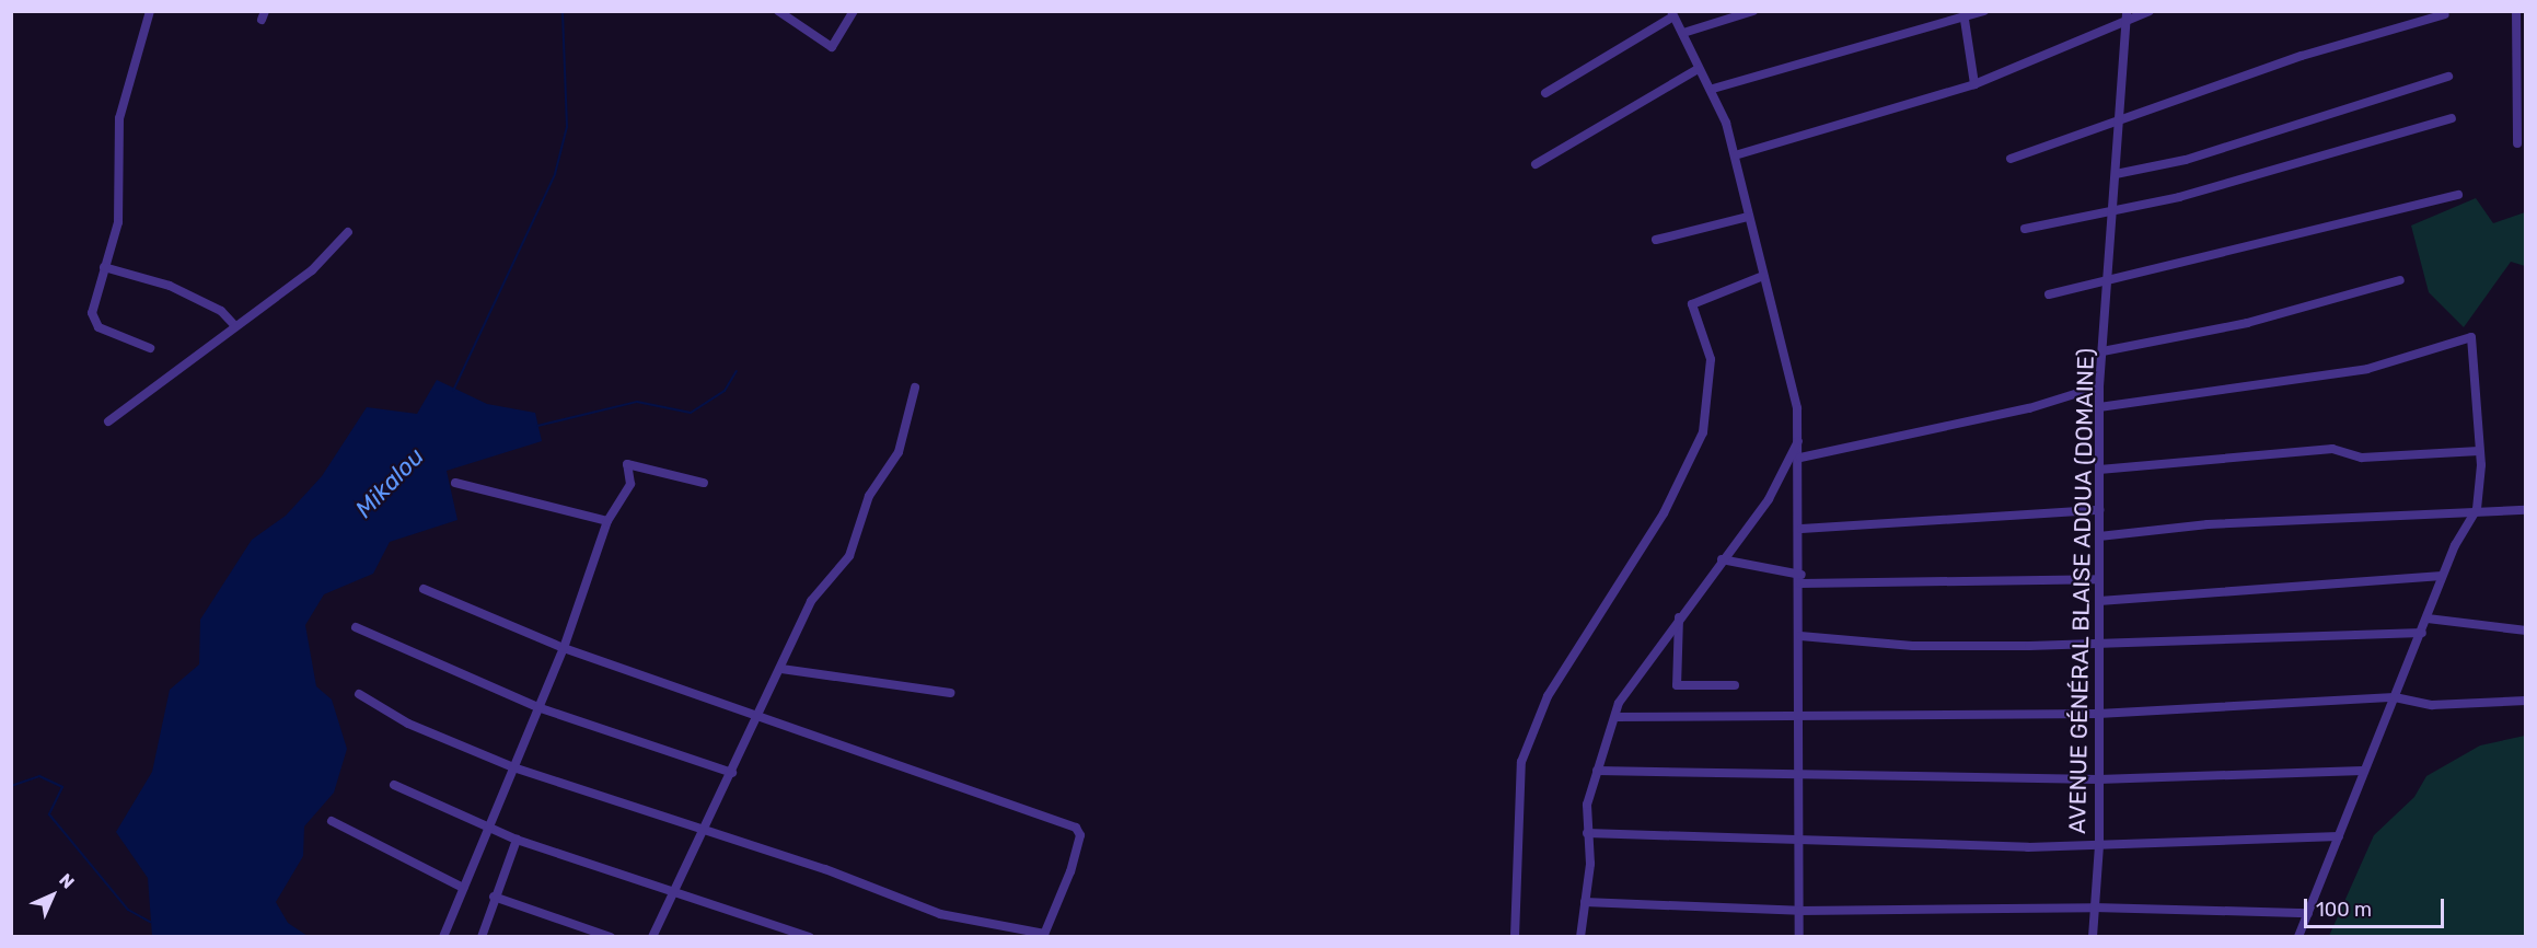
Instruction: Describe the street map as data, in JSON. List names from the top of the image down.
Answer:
{
  "streets": {
    "street": ["AVENUE GÉNÉRAL BLAISE ADOUA (DOMAINE)"]
  },
  "water": ["Mikalou"],
  "scale_bar": "100 m",
  "north": "top right"
}
